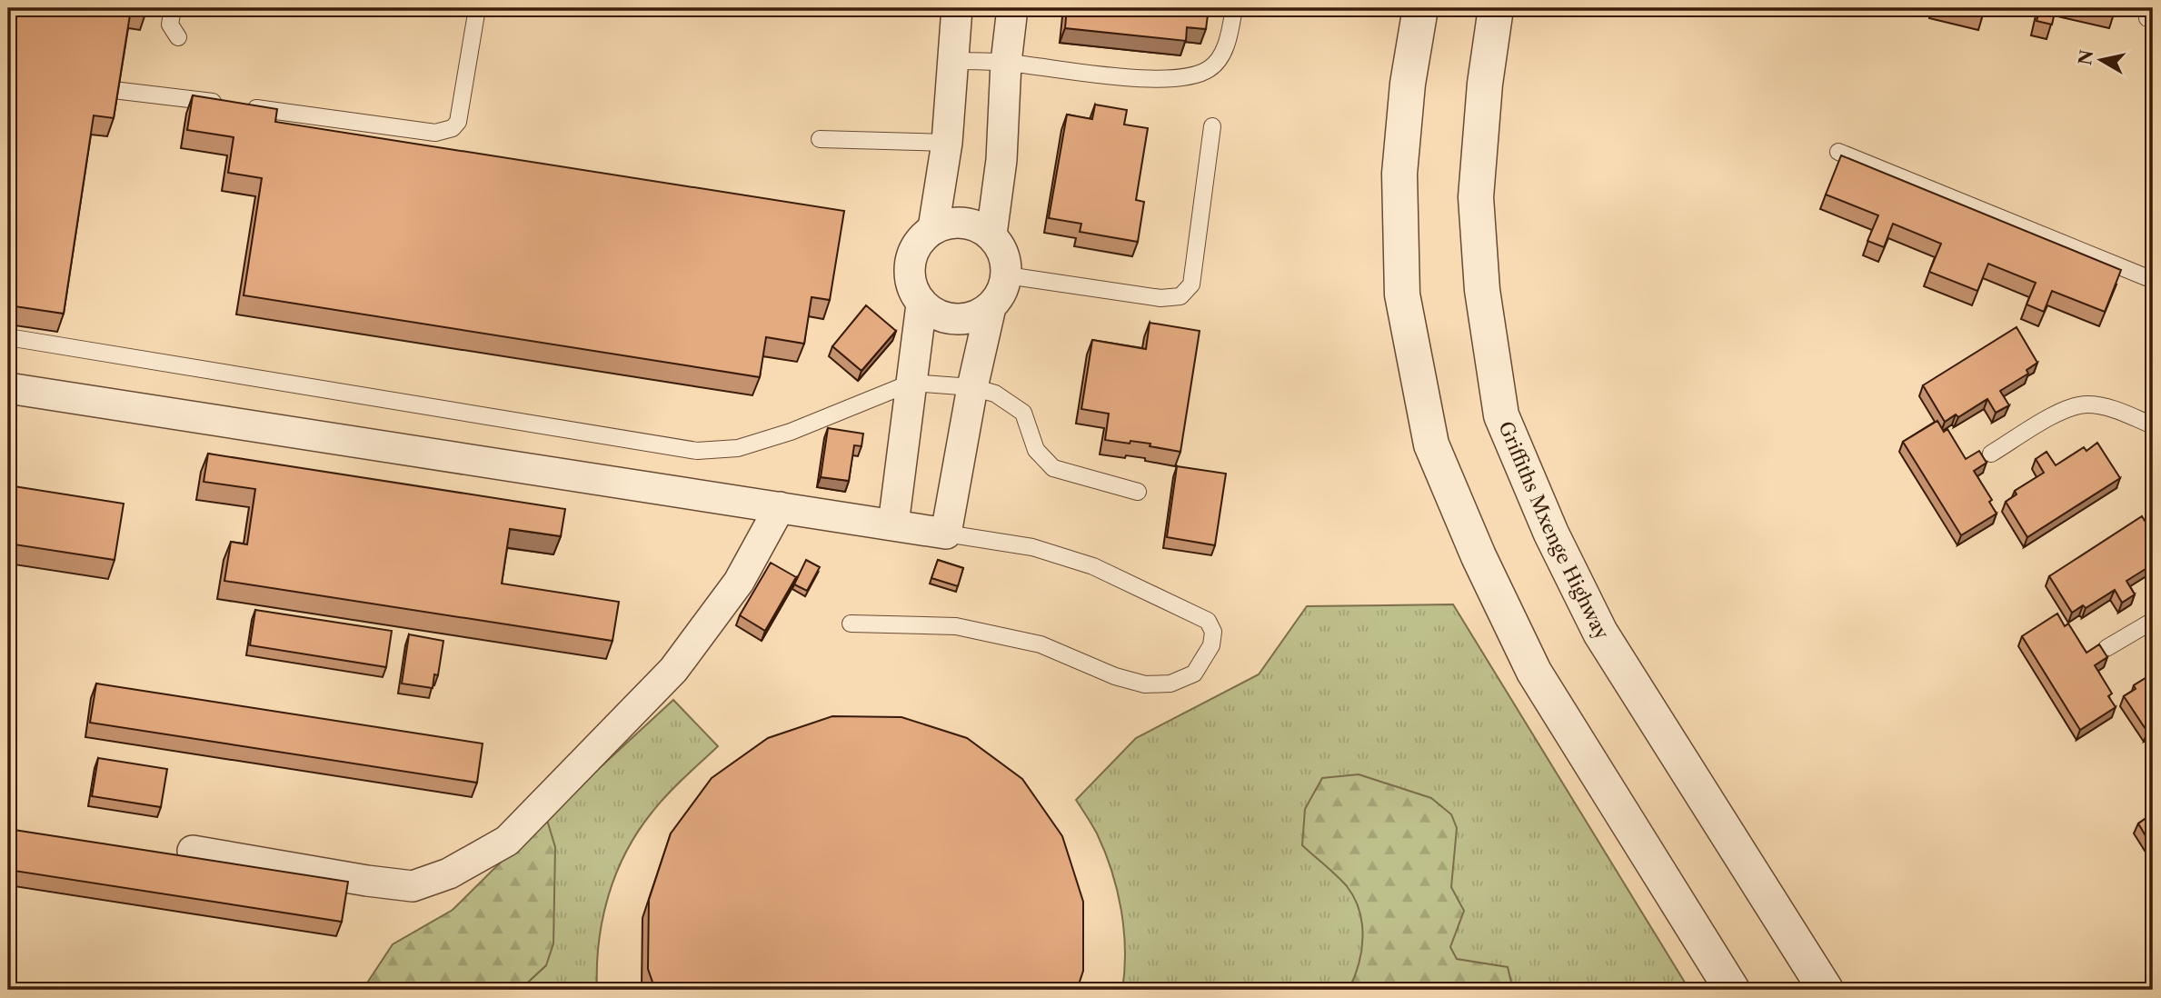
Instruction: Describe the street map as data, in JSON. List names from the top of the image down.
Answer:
{
  "streets": {
    "street": ["Griffiths Mxenge Highway"]
  },
  "north": "left"
}
